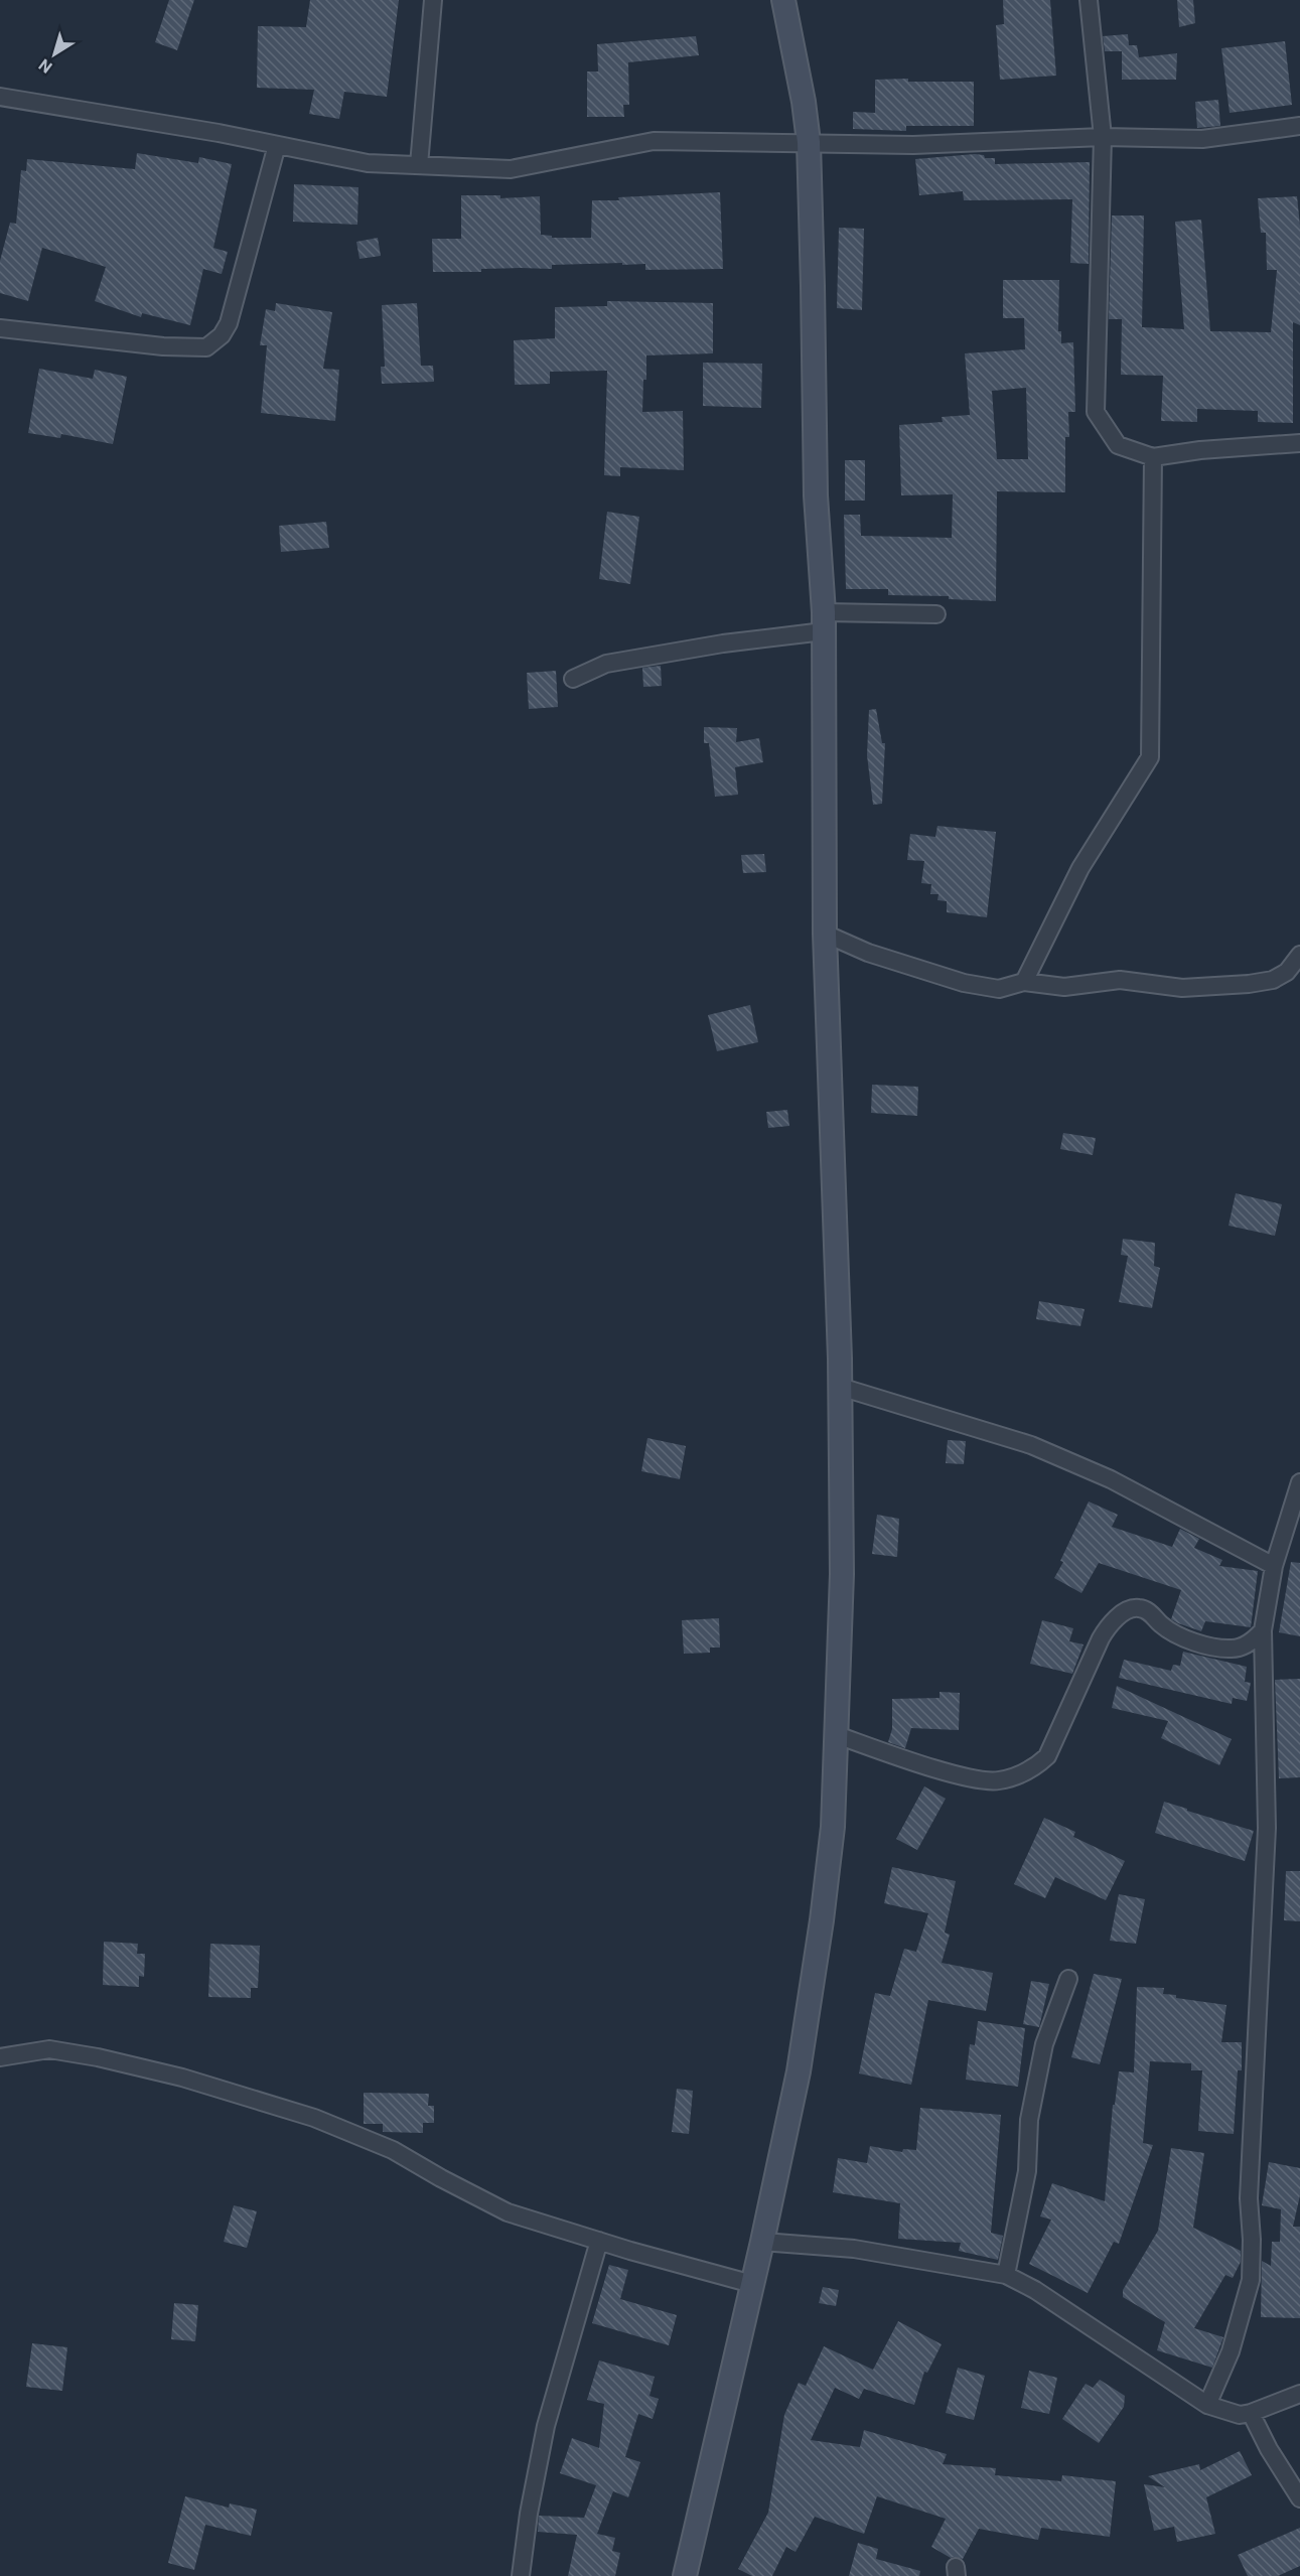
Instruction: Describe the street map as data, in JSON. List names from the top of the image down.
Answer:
{
  "north": "bottom left"
}
